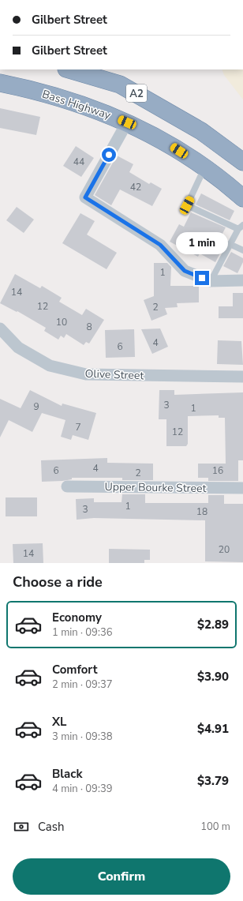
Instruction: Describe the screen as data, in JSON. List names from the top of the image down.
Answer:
{
  "streets": {
    "highway": ["A2", "Bass Highway"],
    "street": ["Olive Street", "Upper Bourke Street"]
  },
  "house_numbers": [
    "44",
    "42",
    "1",
    "14",
    "12",
    "2",
    "10",
    "8",
    "4",
    "6",
    "3",
    "9",
    "1",
    "7",
    "12",
    "4",
    "6",
    "16",
    "2",
    "1",
    "3",
    "18",
    "20",
    "14"
  ],
  "page": {
    "banner": ["Gilbert Street", "Gilbert Street"],
    "bubble": "1 min",
    "heading": "Choose a ride",
    "list": [
      {
        "name": "Economy",
        "note": "1 min · 09:36",
        "value": "$2.89"
      },
      {
        "name": "Comfort",
        "note": "2 min · 09:37",
        "value": "$3.90"
      },
      {
        "name": "XL",
        "note": "3 min · 09:38",
        "value": "$4.91"
      },
      {
        "name": "Black",
        "note": "4 min · 09:39",
        "value": "$3.79"
      }
    ],
    "pay": ["Cash", "100 m"],
    "buttons": "Confirm"
  }
}
